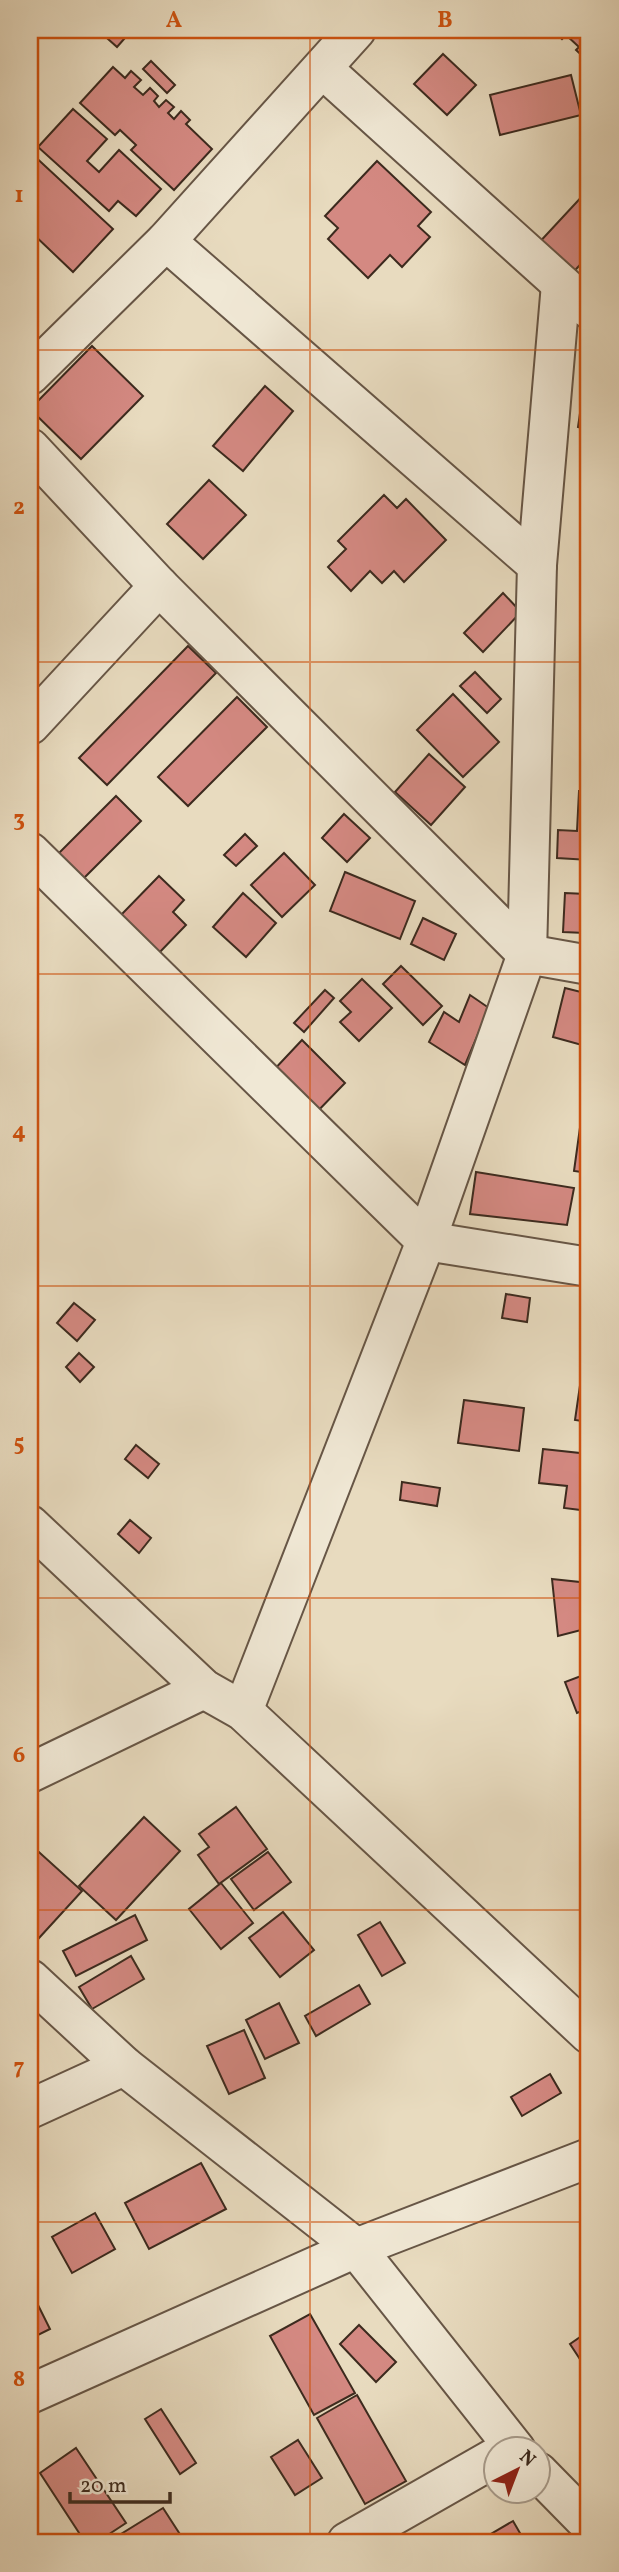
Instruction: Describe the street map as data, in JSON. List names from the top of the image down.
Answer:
{
  "scale_bar": "20 m",
  "north": "top right",
  "grid": {
    "columns": ["A", "B"],
    "rows": [
      "1",
      "2",
      "3",
      "4",
      "5",
      "6",
      "7",
      "8"
    ]
  }
}
